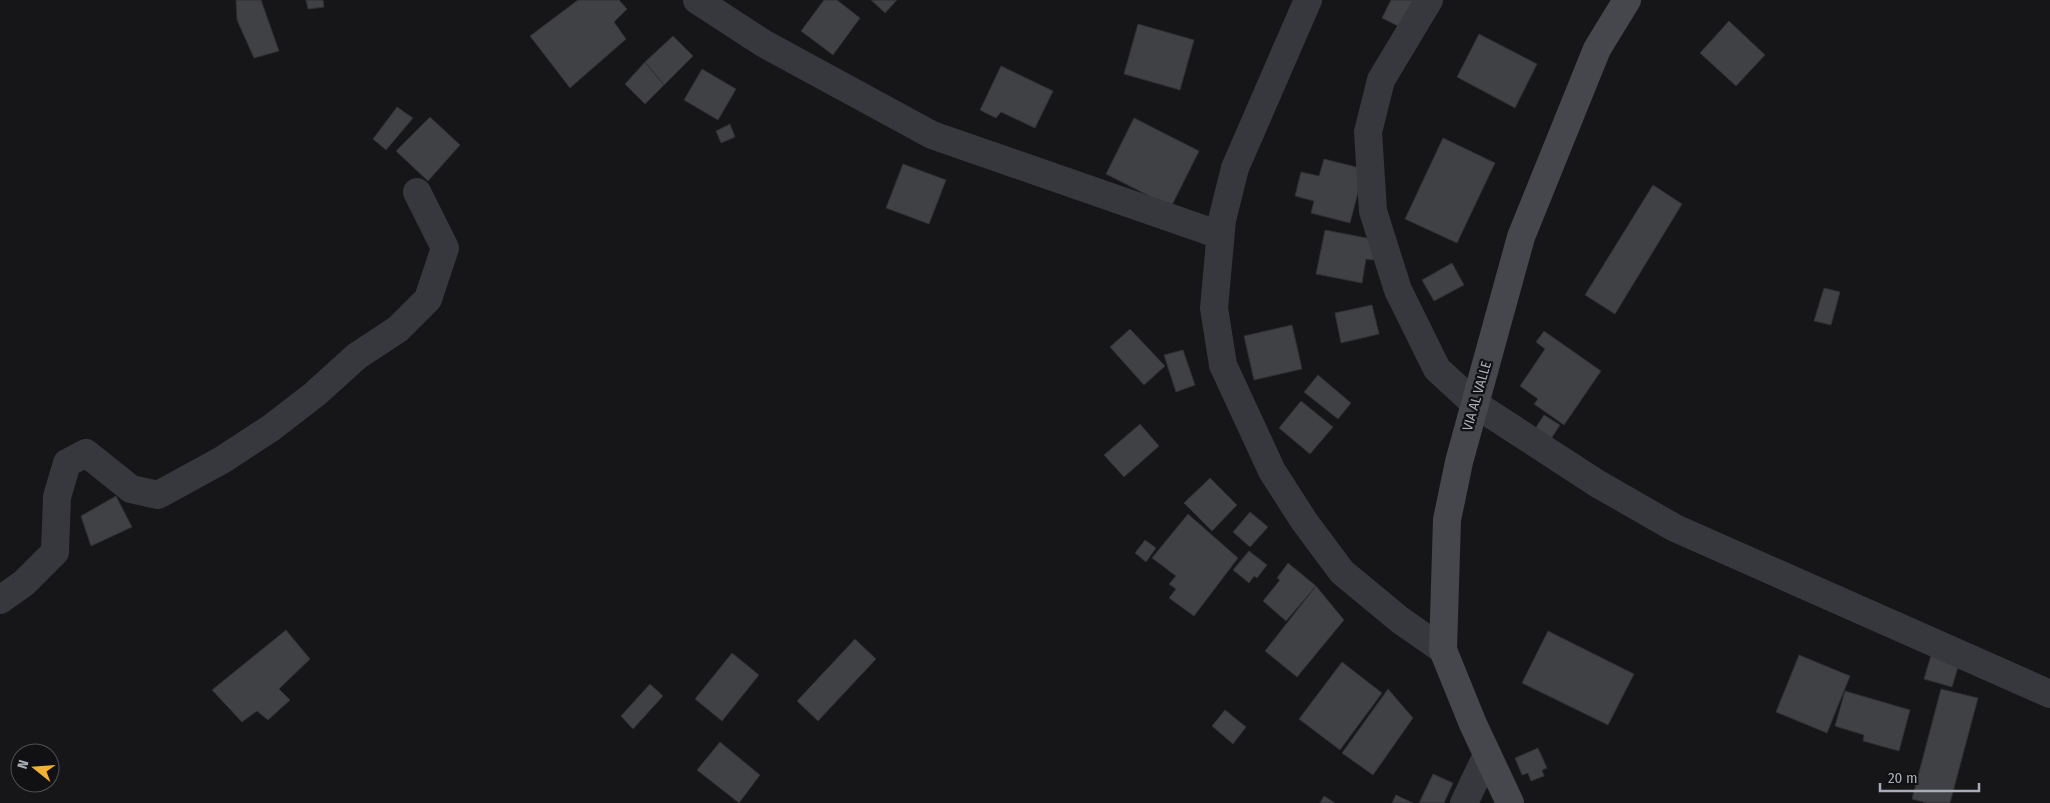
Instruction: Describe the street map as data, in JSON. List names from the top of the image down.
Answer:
{
  "streets": {
    "main road": ["VIA AL VALLE"]
  },
  "scale_bar": "20 m",
  "north": "left"
}
